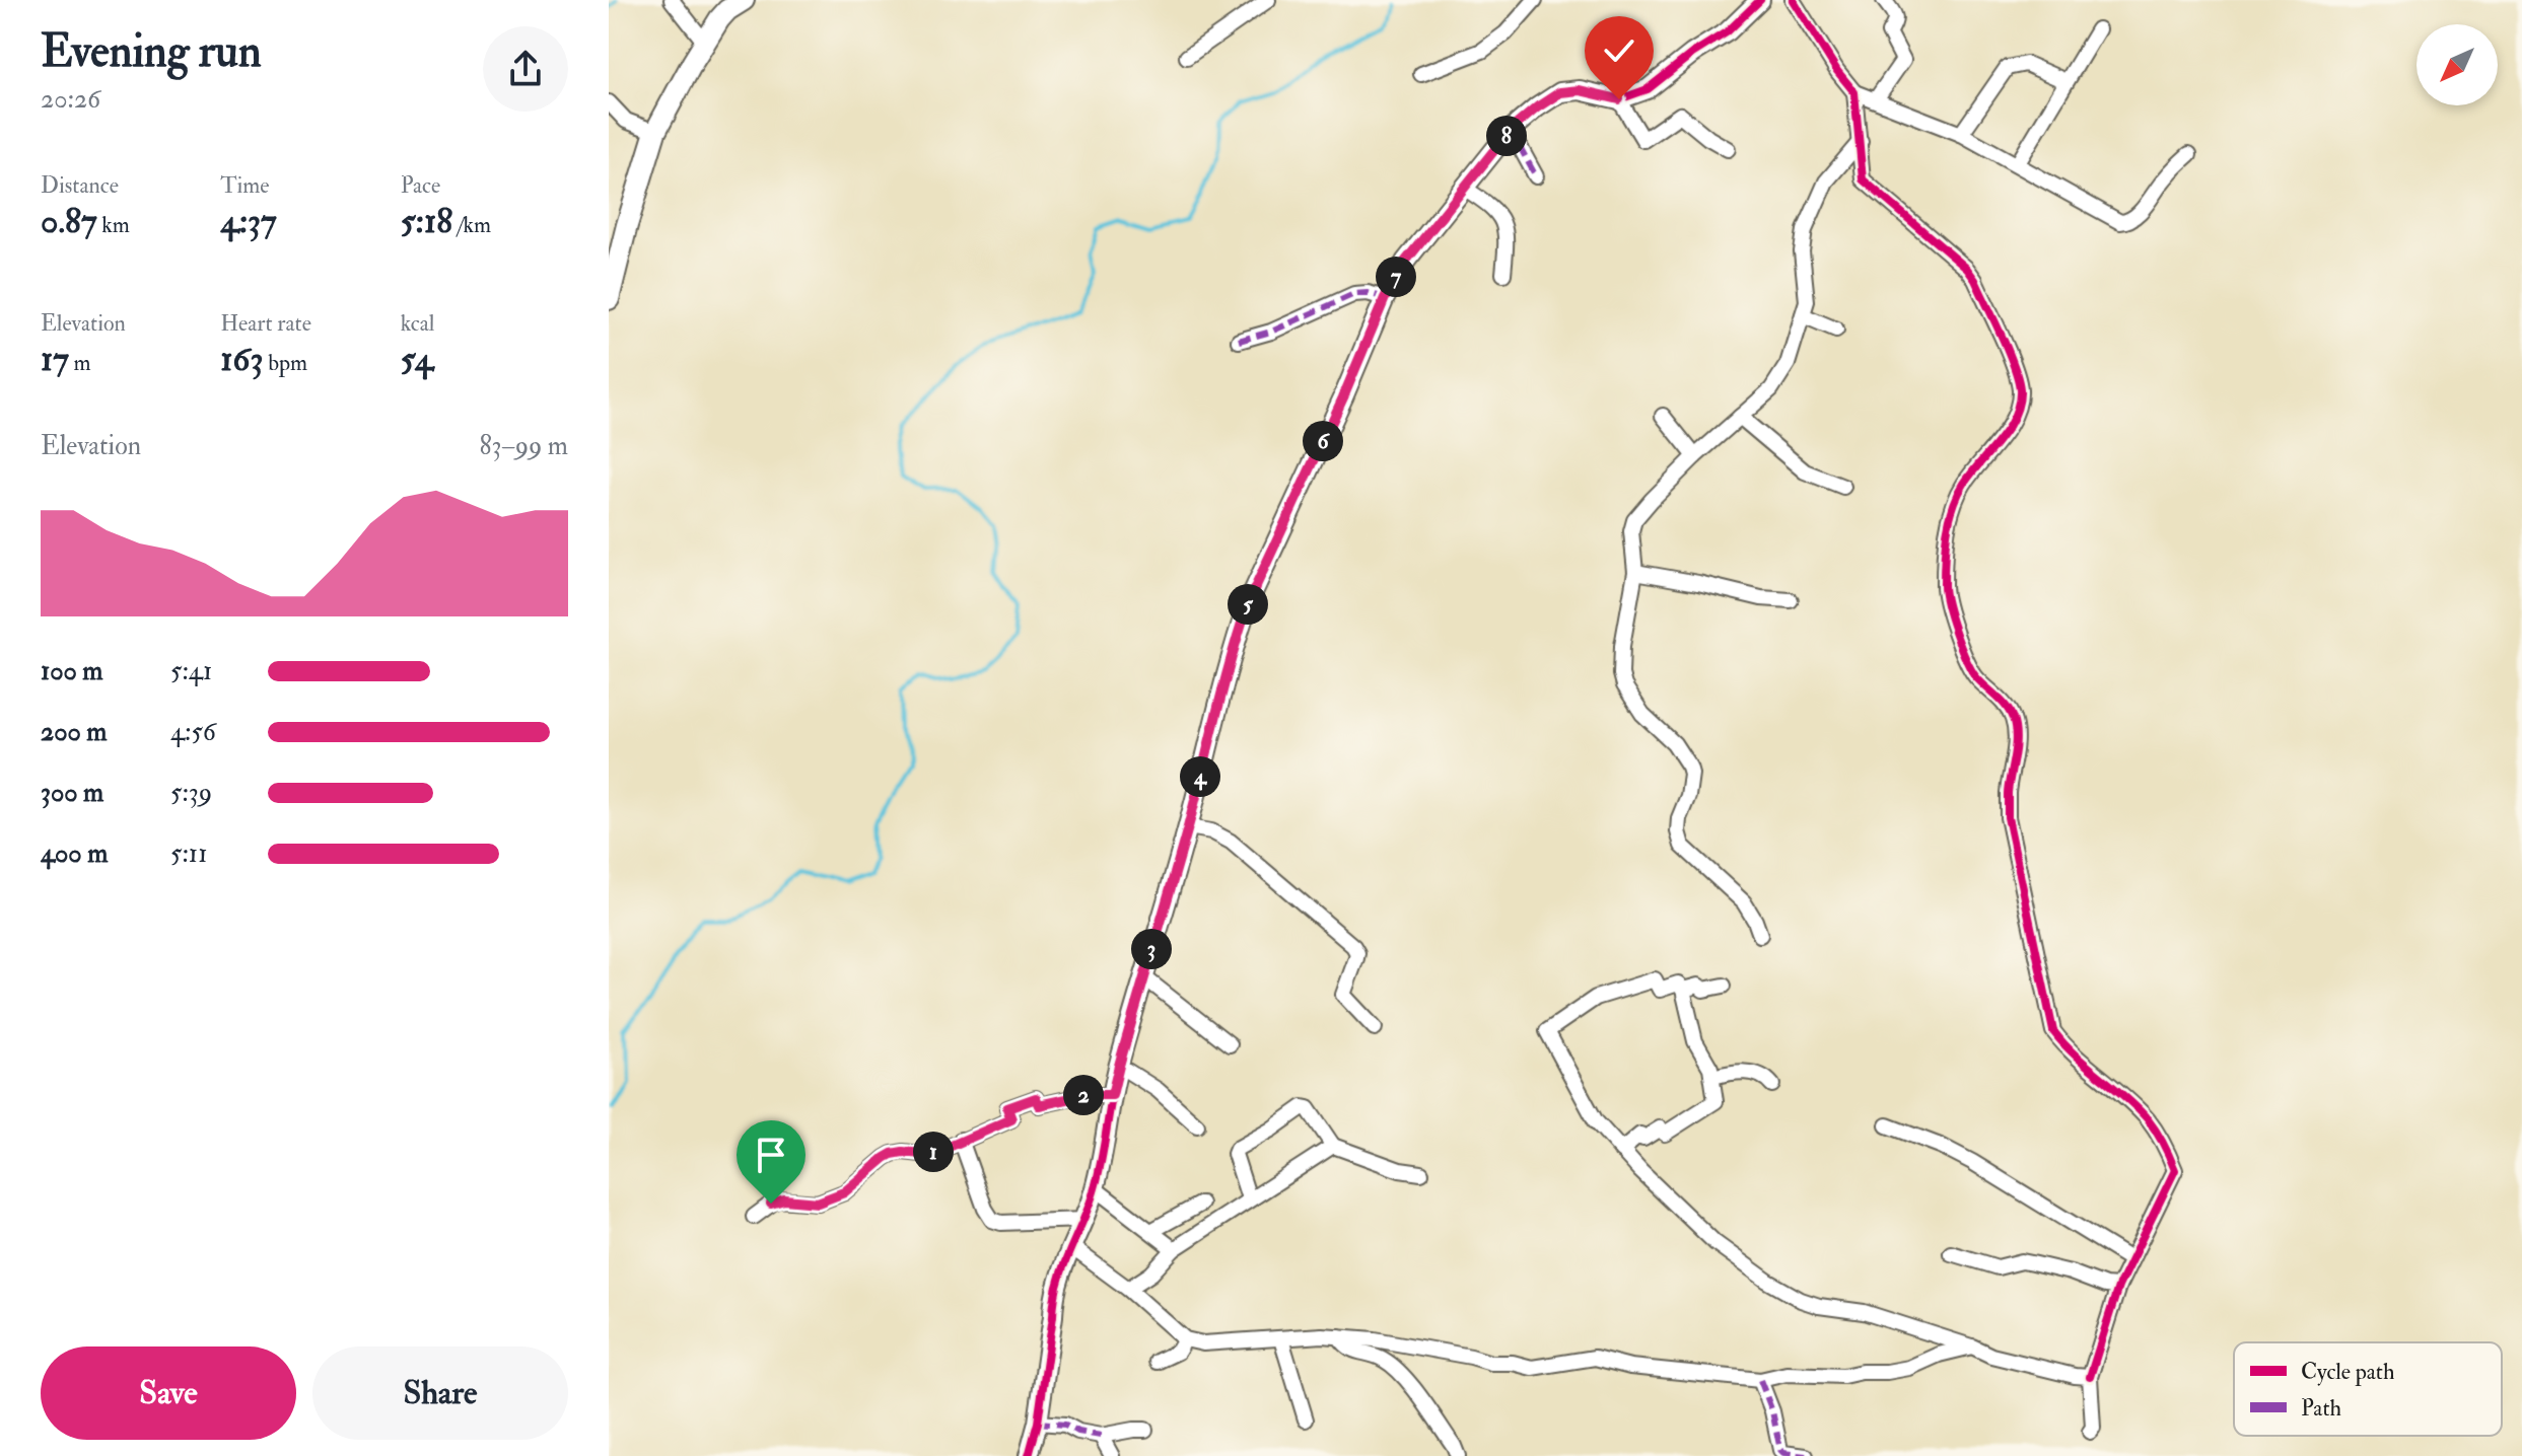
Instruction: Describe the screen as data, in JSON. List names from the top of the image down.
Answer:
{
  "legend": ["Cycle path", "Path"],
  "north": "bottom left",
  "page": {
    "heading": ["Evening run", "20:26"],
    "pins": [
      "8",
      "7",
      "6",
      "5",
      "4",
      "3",
      "2",
      "1"
    ],
    "stats": [
      ["Distance", "0.87 km"],
      ["Time", "4:37"],
      ["Pace", "5:18 /km"],
      ["Elevation", "17 m"],
      ["Heart rate", "163 bpm"],
      ["kcal", "54"]
    ],
    "chart": ["Elevation", "83–99 m"],
    "list": [
      {
        "name": "100 m",
        "note": "5:41"
      },
      {
        "name": "200 m",
        "note": "4:56"
      },
      {
        "name": "300 m",
        "note": "5:39"
      },
      {
        "name": "400 m",
        "note": "5:11"
      }
    ],
    "buttons": ["Save", "Share"]
  }
}
